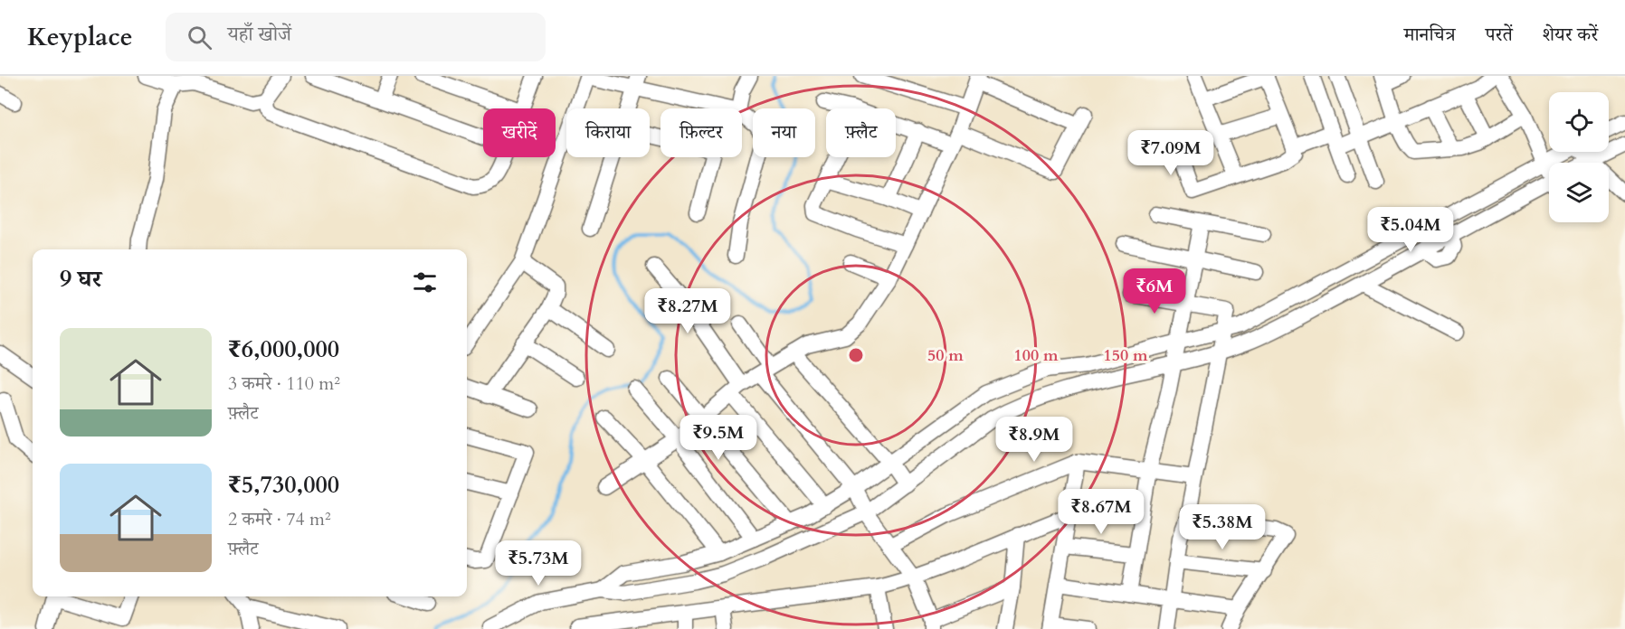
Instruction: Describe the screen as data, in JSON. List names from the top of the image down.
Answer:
{
  "page": {
    "header": "Keyplace",
    "search": "यहाँ खोजें",
    "nav": ["मानचित्र", "परतें", "शेयर करें"],
    "chip": [
      "खरीदें",
      "किराया",
      "फ़िल्टर",
      "नया",
      "फ़्लैट"
    ],
    "price": [
      "₹7.09M",
      "₹5.04M",
      "₹6M",
      "₹8.27M",
      "₹9.5M",
      "₹8.9M",
      "₹8.67M",
      "₹5.38M",
      "₹5.73M"
    ],
    "heading": "9 घर",
    "list": [
      {
        "name": "₹6,000,000",
        "note": "3 कमरे · 110 m² · फ़्लैट"
      },
      {
        "name": "₹5,730,000",
        "note": "2 कमरे · 74 m² · फ़्लैट"
      }
    ]
  },
  "rings": ["50 m", "100 m", "150 m"]
}
